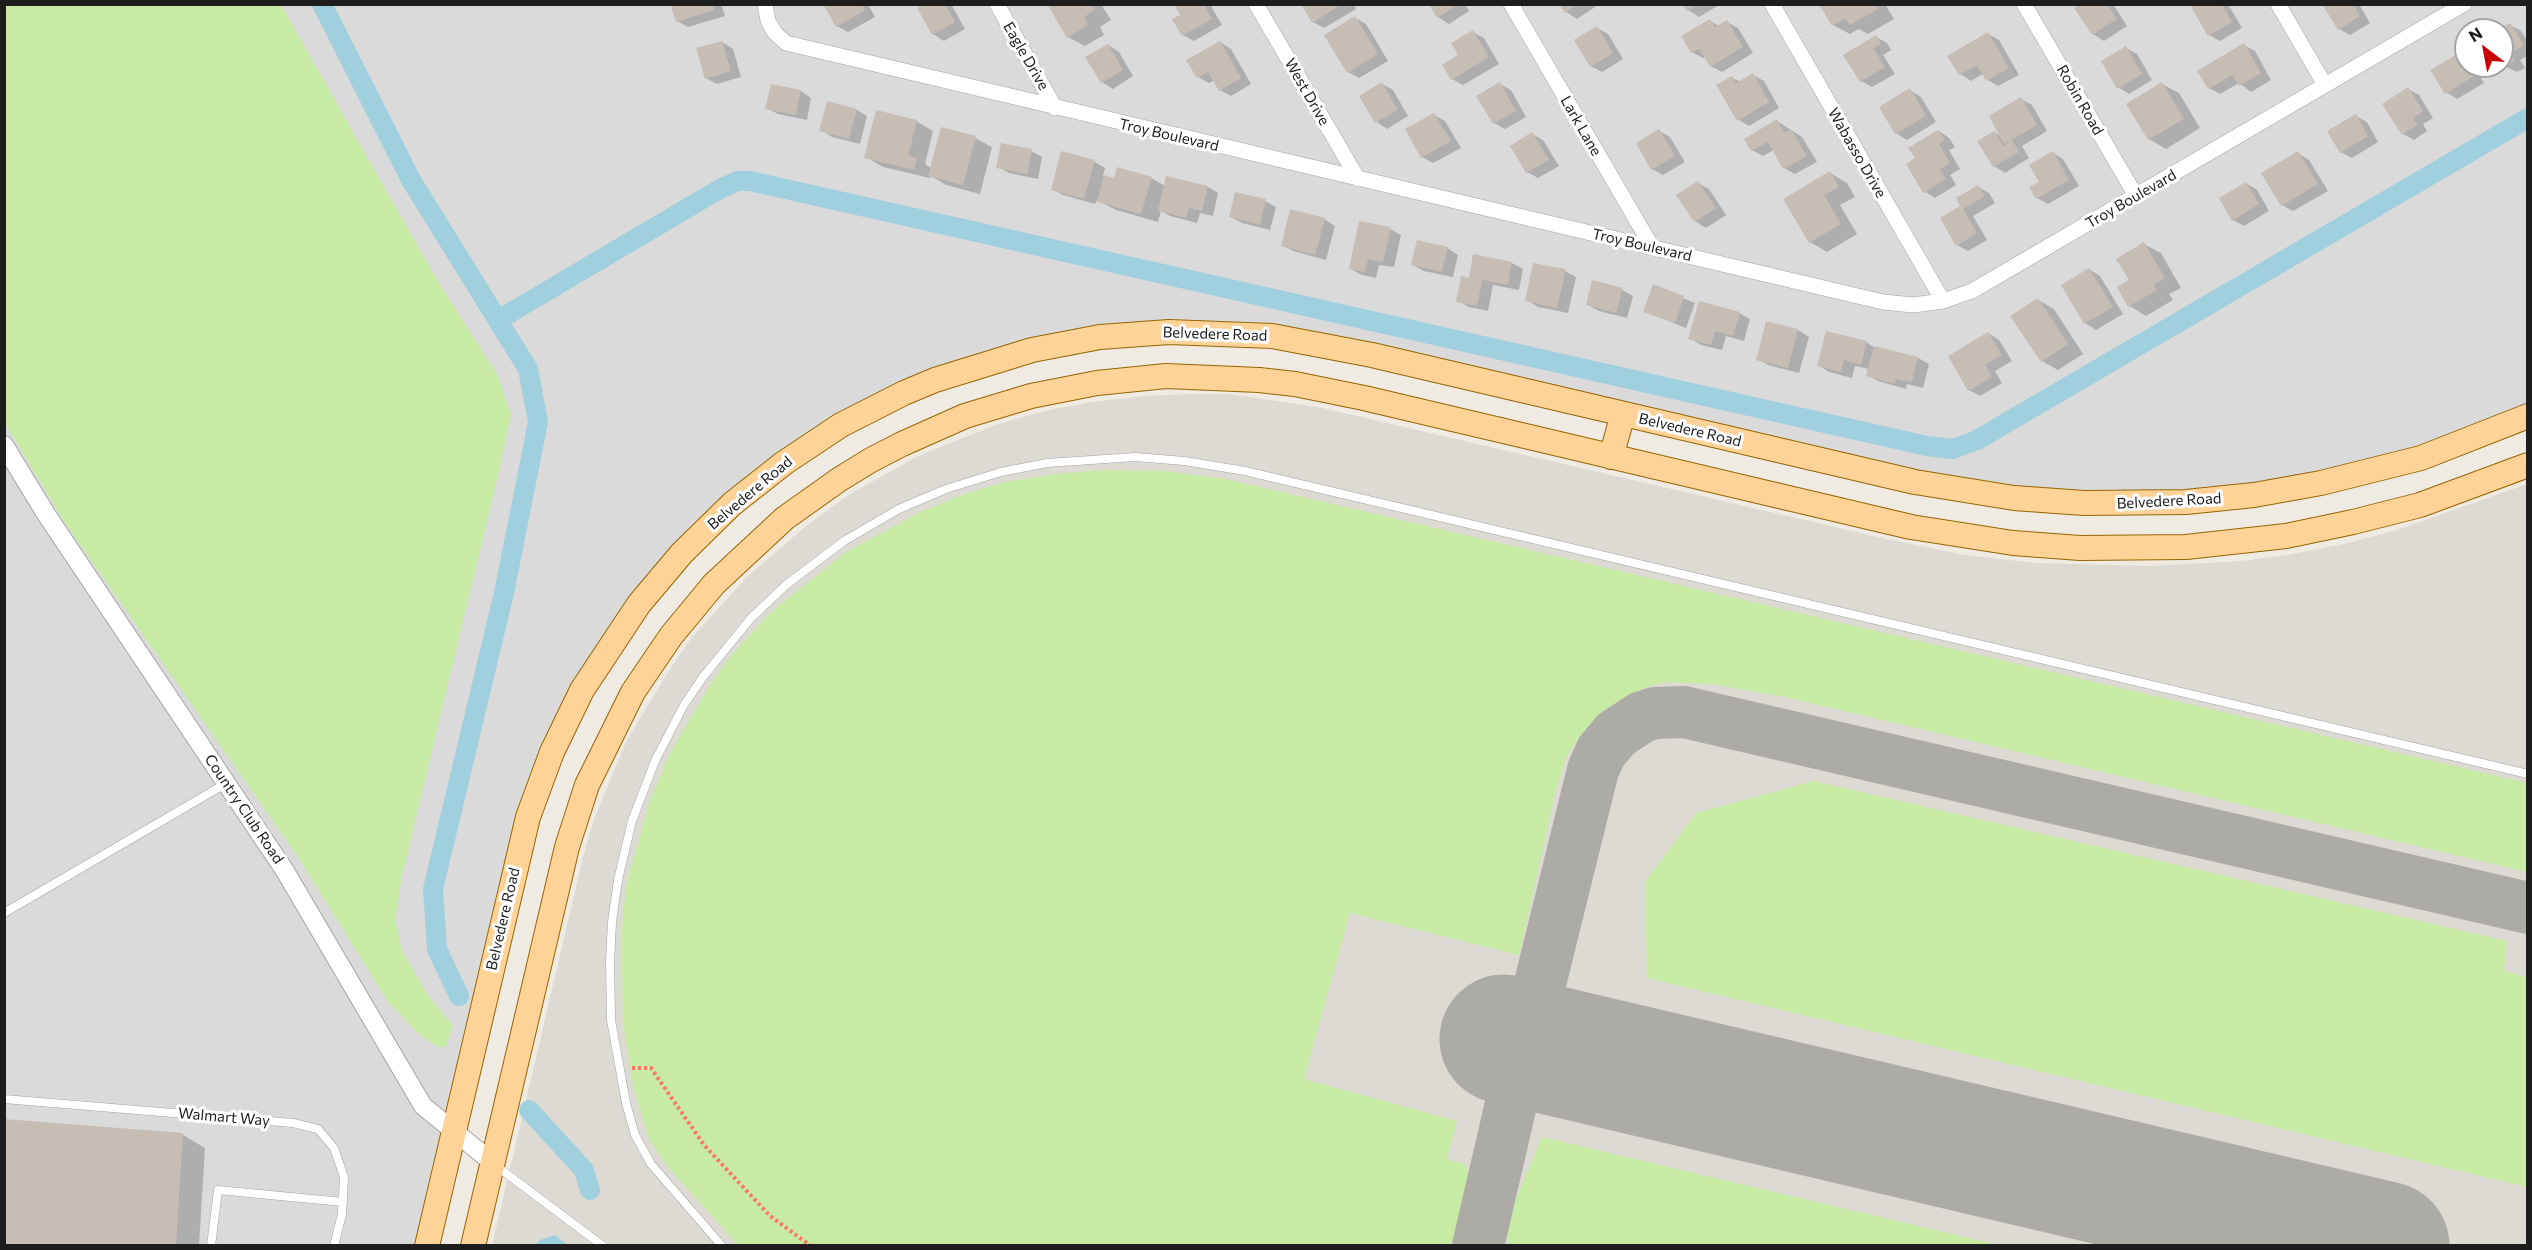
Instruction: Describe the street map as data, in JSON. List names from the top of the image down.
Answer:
{
  "streets": {
    "main road": ["Belvedere Road"],
    "street": [
      "Eagle Drive",
      "West Drive",
      "Robin Road",
      "Lark Lane",
      "Troy Boulevard",
      "Wabasso Drive",
      "Country Club Road"
    ],
    "lane": ["Walmart Way"]
  },
  "crossings": [
    ["Eagle Drive", "Troy Boulevard"],
    ["West Drive", "Troy Boulevard"],
    ["Robin Road", "Troy Boulevard"],
    ["Lark Lane", "Troy Boulevard"],
    ["Troy Boulevard", "Wabasso Drive"],
    ["Belvedere Road", "Country Club Road"]
  ],
  "north": "top left"
}
